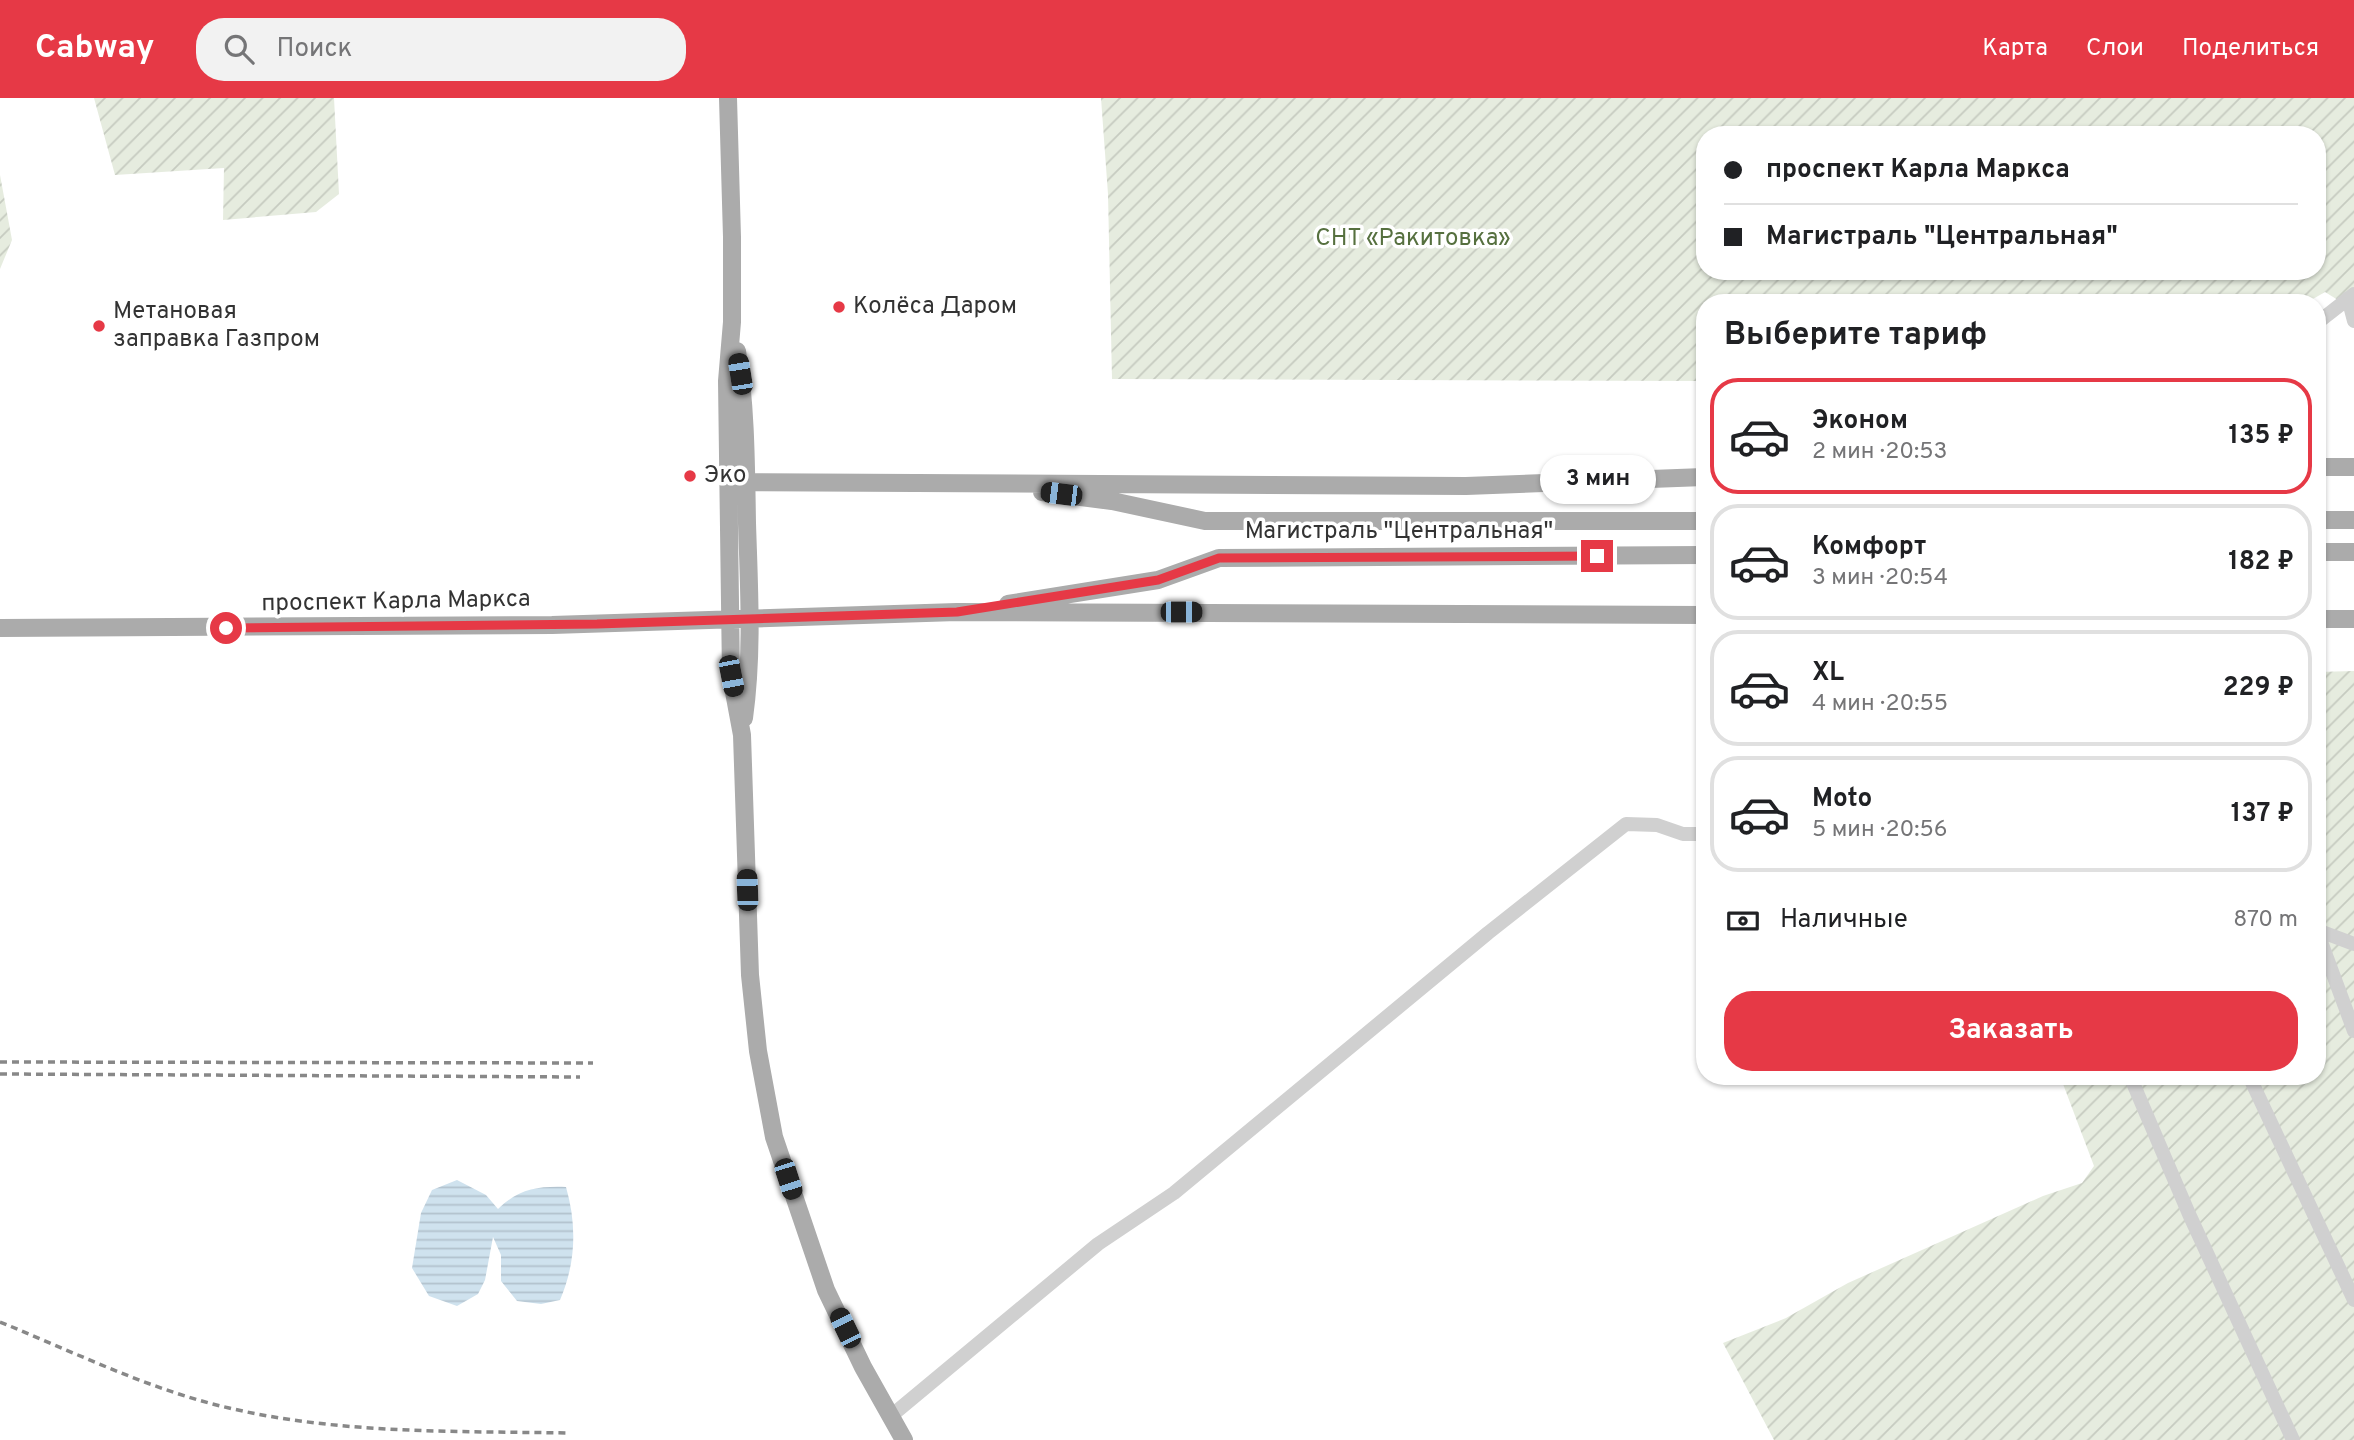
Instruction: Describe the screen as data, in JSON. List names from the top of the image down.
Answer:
{
  "streets": {
    "main road": ["Магистраль \"Центральная\"", "проспект Карла Маркса"]
  },
  "crossings": [
    ["Магистраль \"Центральная\"", "проспект Карла Маркса"]
  ],
  "parks": ["СНТ «Ракитовка»"],
  "places": ["Колёса Даром", "Метановая заправка Газпром", "Эко"],
  "page": {
    "header": "Cabway",
    "search": "Поиск",
    "nav": ["Карта", "Слои", "Поделиться"],
    "banner": ["проспект Карла Маркса", "Магистраль \"Центральная\""],
    "heading": "Выберите тариф",
    "list": [
      {
        "name": "Эконом",
        "note": "2 мин · 20:53",
        "value": "135 ₽"
      },
      {
        "name": "Комфорт",
        "note": "3 мин · 20:54",
        "value": "182 ₽"
      },
      {
        "name": "XL",
        "note": "4 мин · 20:55",
        "value": "229 ₽"
      },
      {
        "name": "Moto",
        "note": "5 мин · 20:56",
        "value": "137 ₽"
      }
    ],
    "bubble": "3 мин",
    "pay": ["Наличные", "870 m"],
    "buttons": "Заказать"
  }
}
